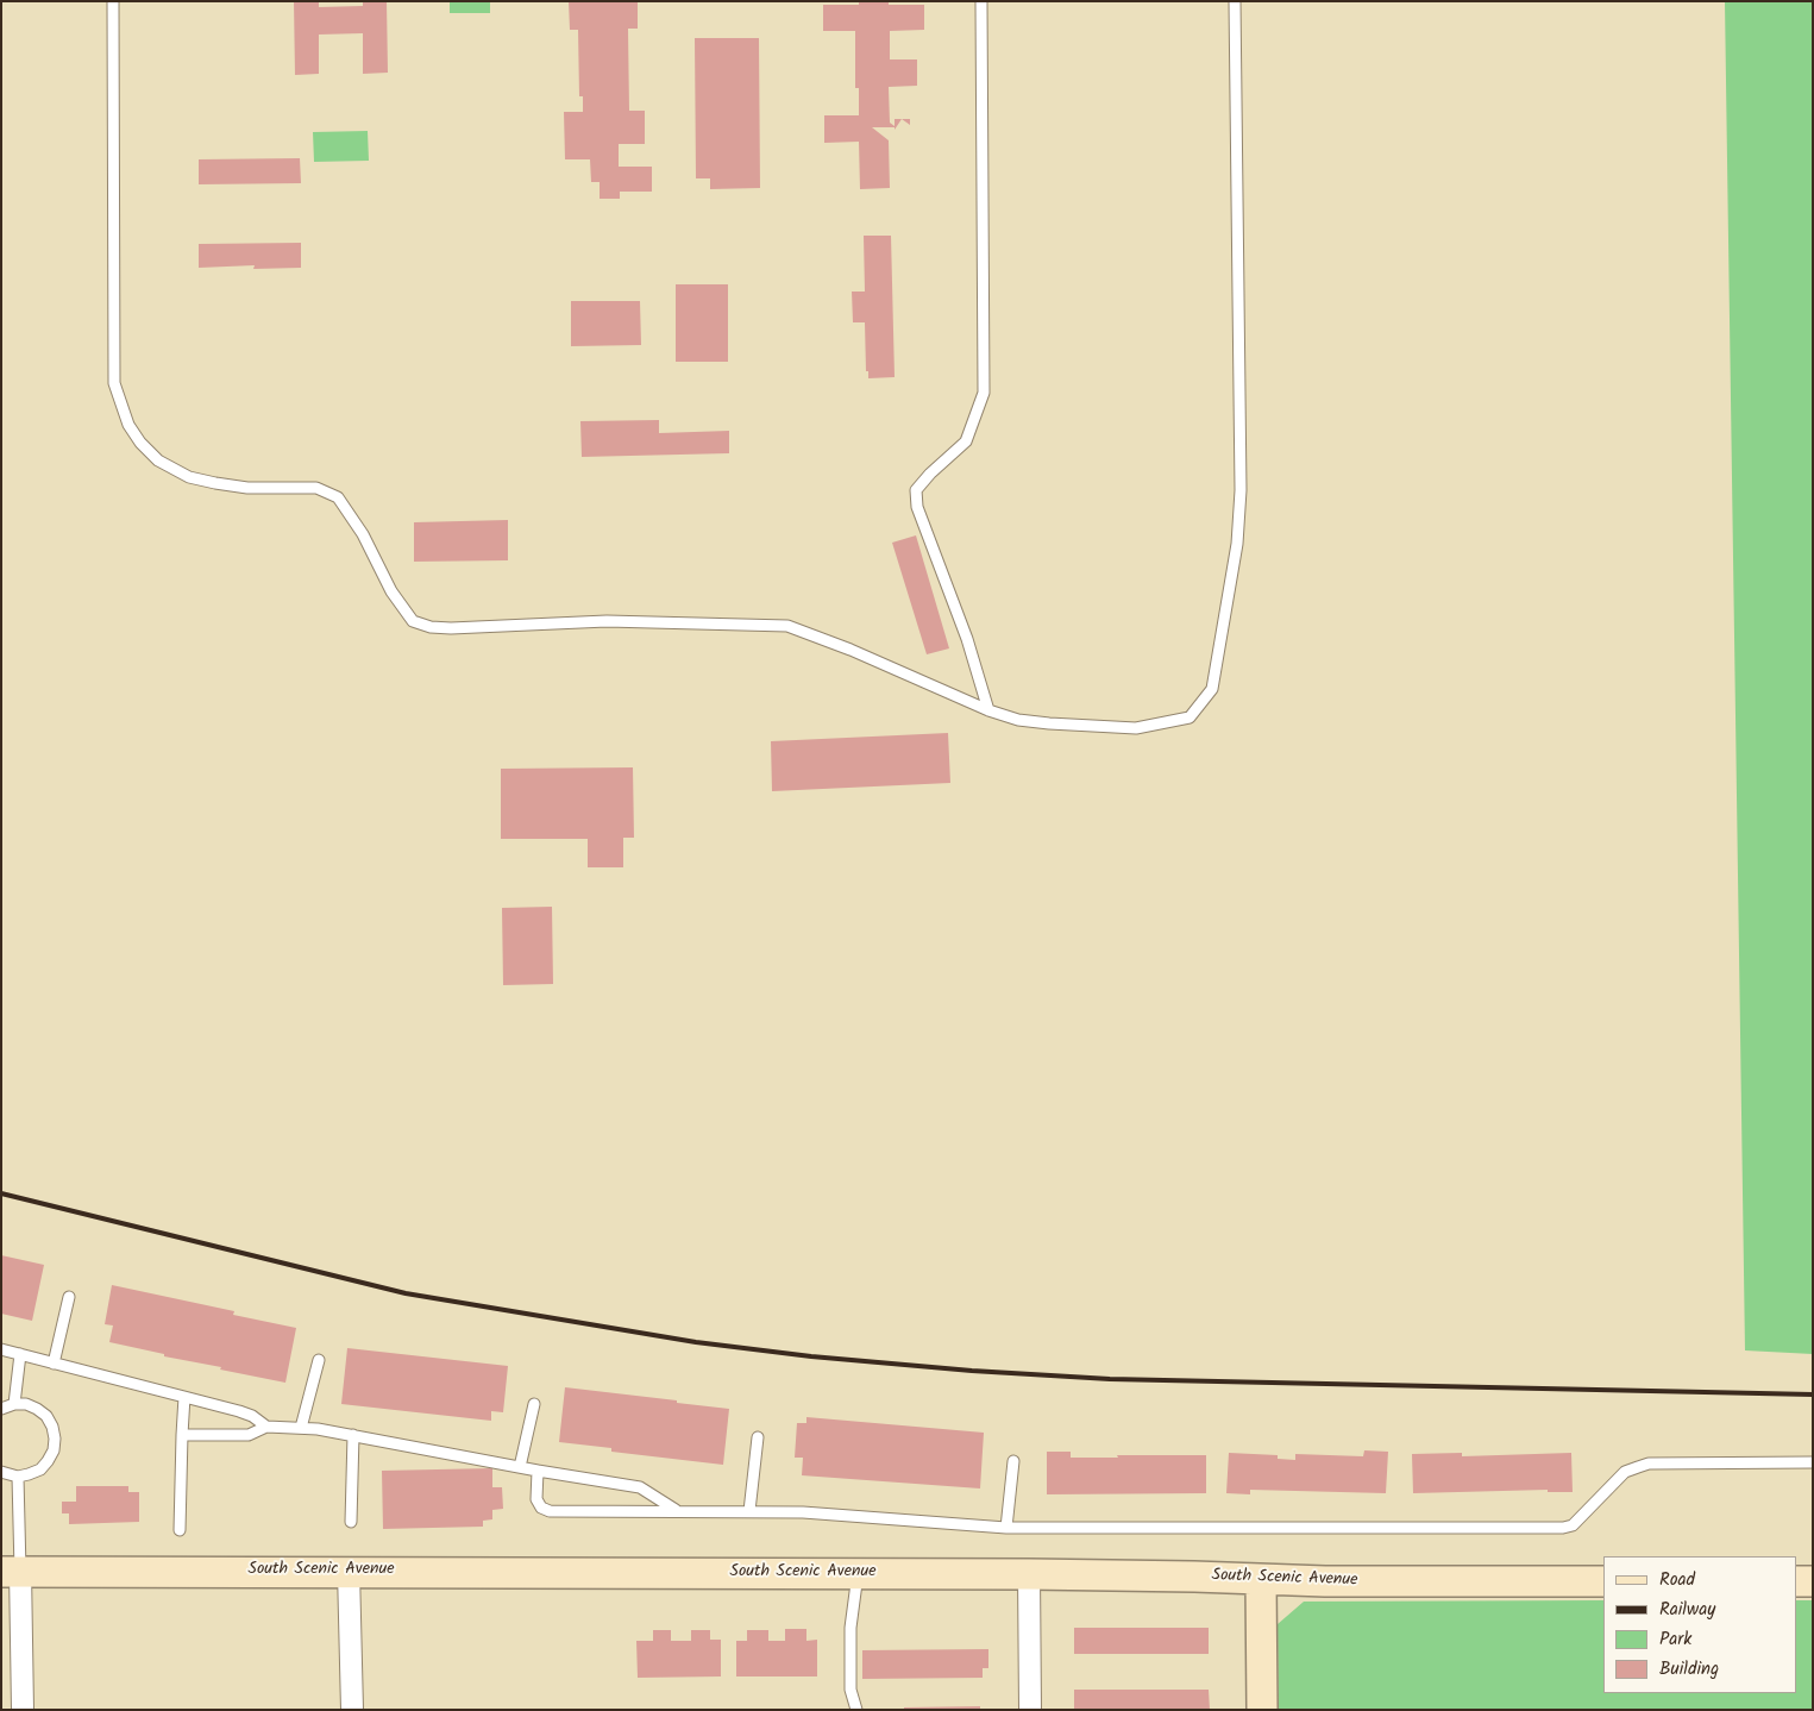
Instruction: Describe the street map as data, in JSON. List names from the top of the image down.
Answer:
{
  "streets": {
    "main road": ["South Scenic Avenue"]
  },
  "legend": [
    "Road",
    "Railway",
    "Park",
    "Building"
  ]
}
